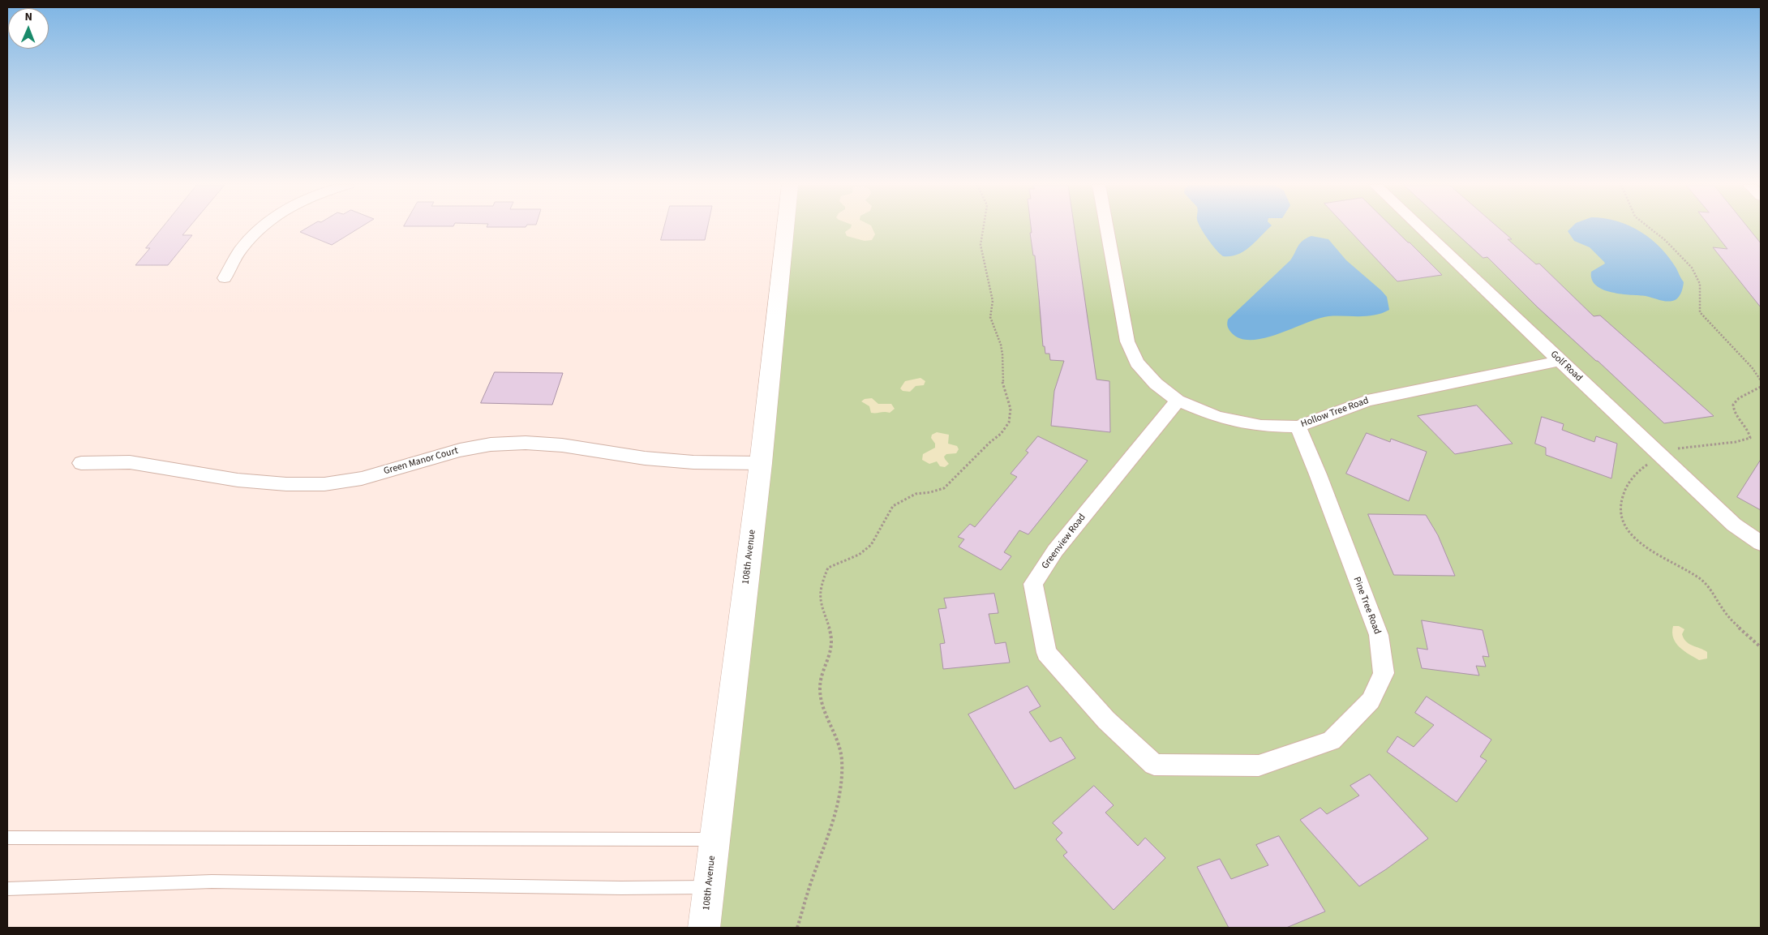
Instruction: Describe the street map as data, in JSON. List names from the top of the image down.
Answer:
{
  "streets": {
    "street": [
      "Golf Road",
      "Hollow Tree Road",
      "Green Manor Court",
      "Greenview Road",
      "108th Avenue",
      "Pine Tree Road"
    ]
  },
  "crossings": [
    ["Golf Road", "Hollow Tree Road"],
    ["Hollow Tree Road", "Greenview Road"],
    ["Hollow Tree Road", "Pine Tree Road"],
    ["Green Manor Court", "108th Avenue"],
    ["Greenview Road", "Pine Tree Road"]
  ],
  "north": "top"
}
